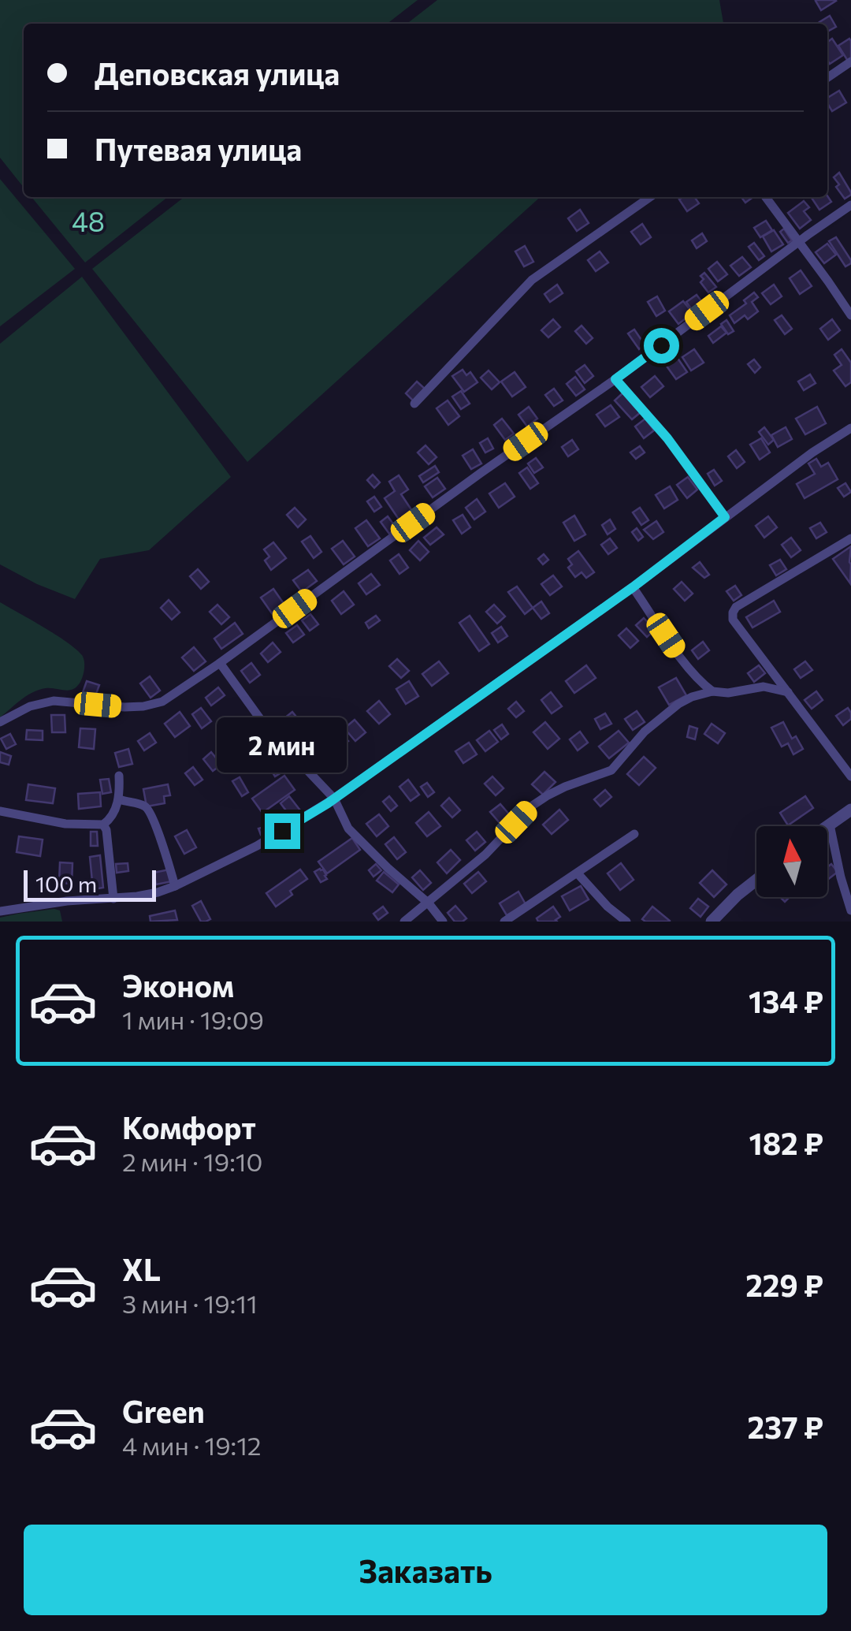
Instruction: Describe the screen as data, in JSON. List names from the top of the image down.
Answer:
{
  "parks": ["48"],
  "scale_bar": "100 m",
  "north": "top",
  "page": {
    "banner": ["Деповская улица", "Путевая улица"],
    "bubble": "2 мин",
    "scale": "100 m",
    "list": [
      {
        "name": "Эконом",
        "note": "1 мин · 19:09",
        "value": "134 ₽"
      },
      {
        "name": "Комфорт",
        "note": "2 мин · 19:10",
        "value": "182 ₽"
      },
      {
        "name": "XL",
        "note": "3 мин · 19:11",
        "value": "229 ₽"
      },
      {
        "name": "Green",
        "note": "4 мин · 19:12",
        "value": "237 ₽"
      }
    ],
    "buttons": "Заказать"
  }
}
